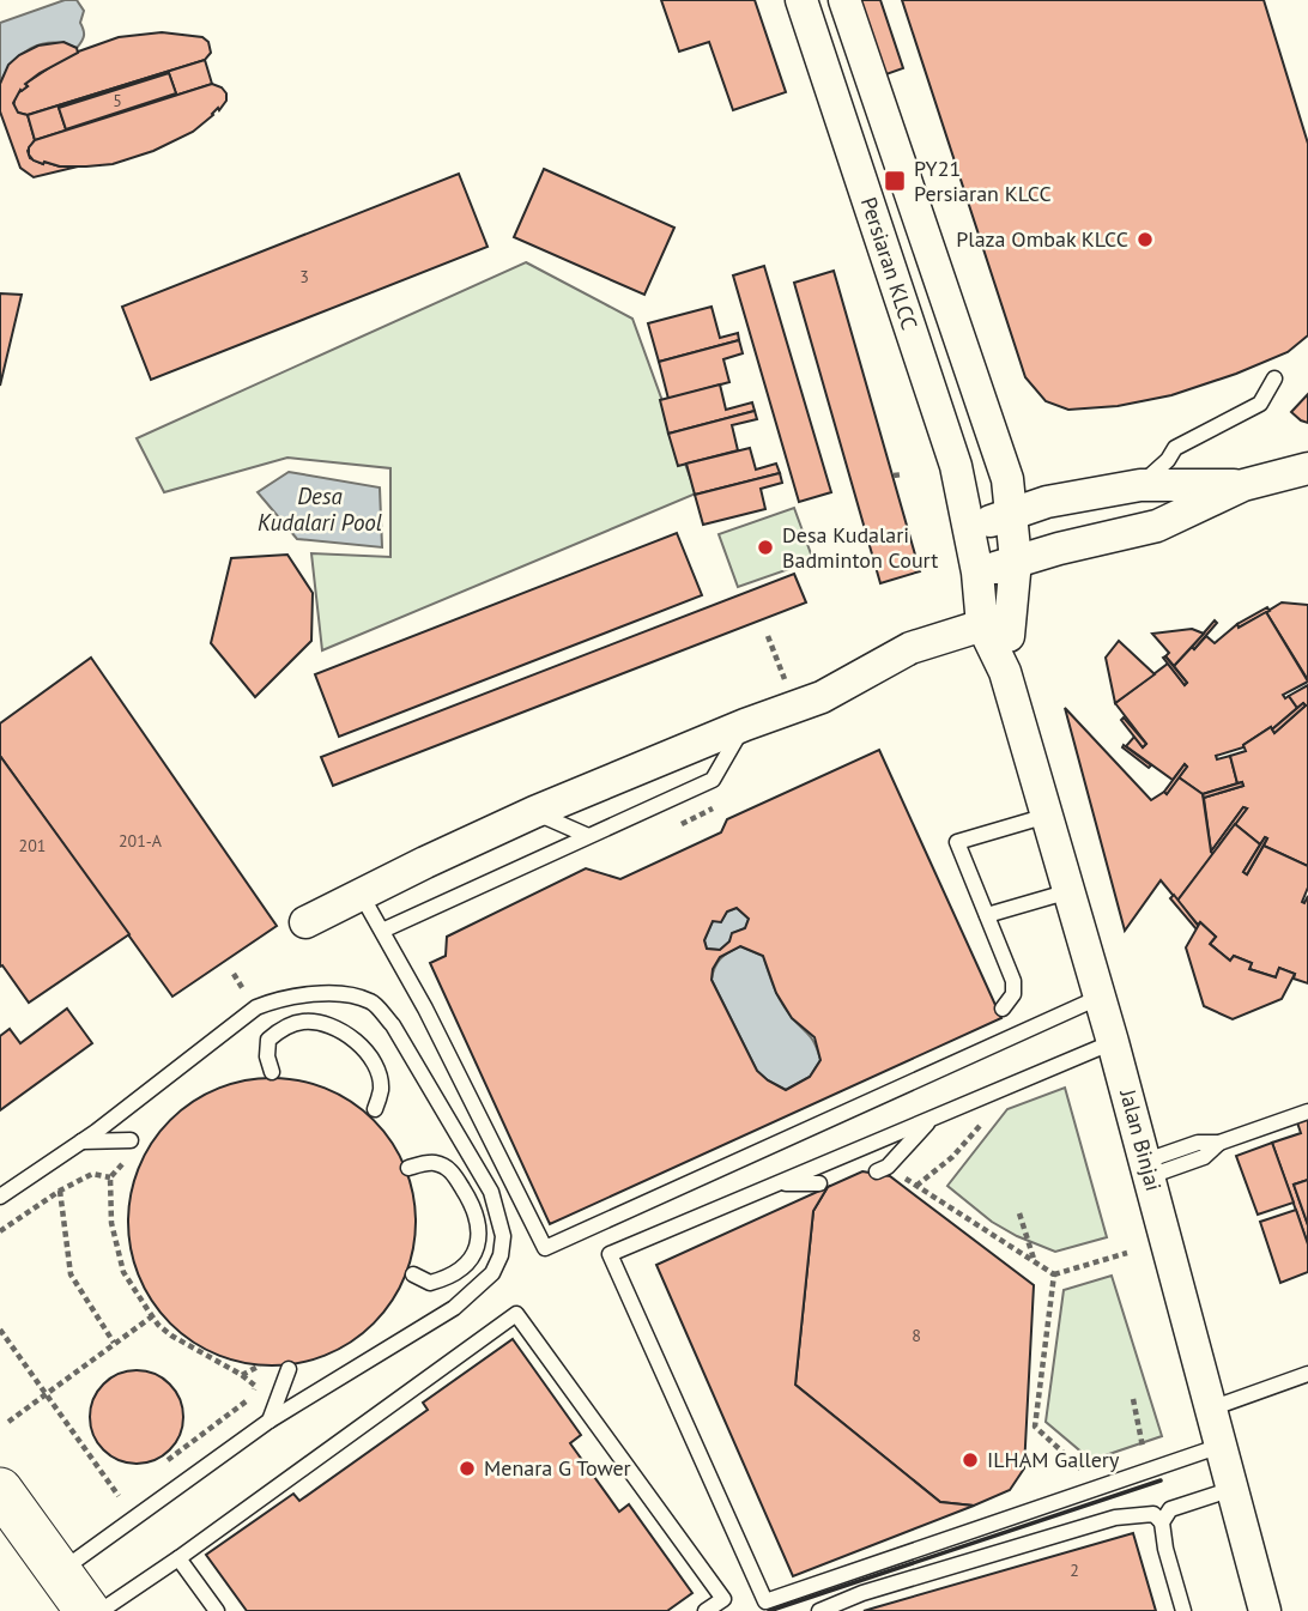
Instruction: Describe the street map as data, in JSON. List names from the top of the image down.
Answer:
{
  "streets": {
    "street": ["Persiaran KLCC", "Jalan Binjai"]
  },
  "crossings": [
    ["Persiaran KLCC", "Jalan Binjai"]
  ],
  "water": ["Desa Kudalari Pool"],
  "places": {
    "transit": ["PY21 Persiaran KLCC"],
    "other": [
      "Plaza Ombak KLCC",
      "Desa Kudalari Badminton Court",
      "ILHAM Gallery",
      "Menara G Tower"
    ]
  },
  "house_numbers": [
    "5",
    "3",
    "201-A",
    "201",
    "8",
    "2"
  ]
}
